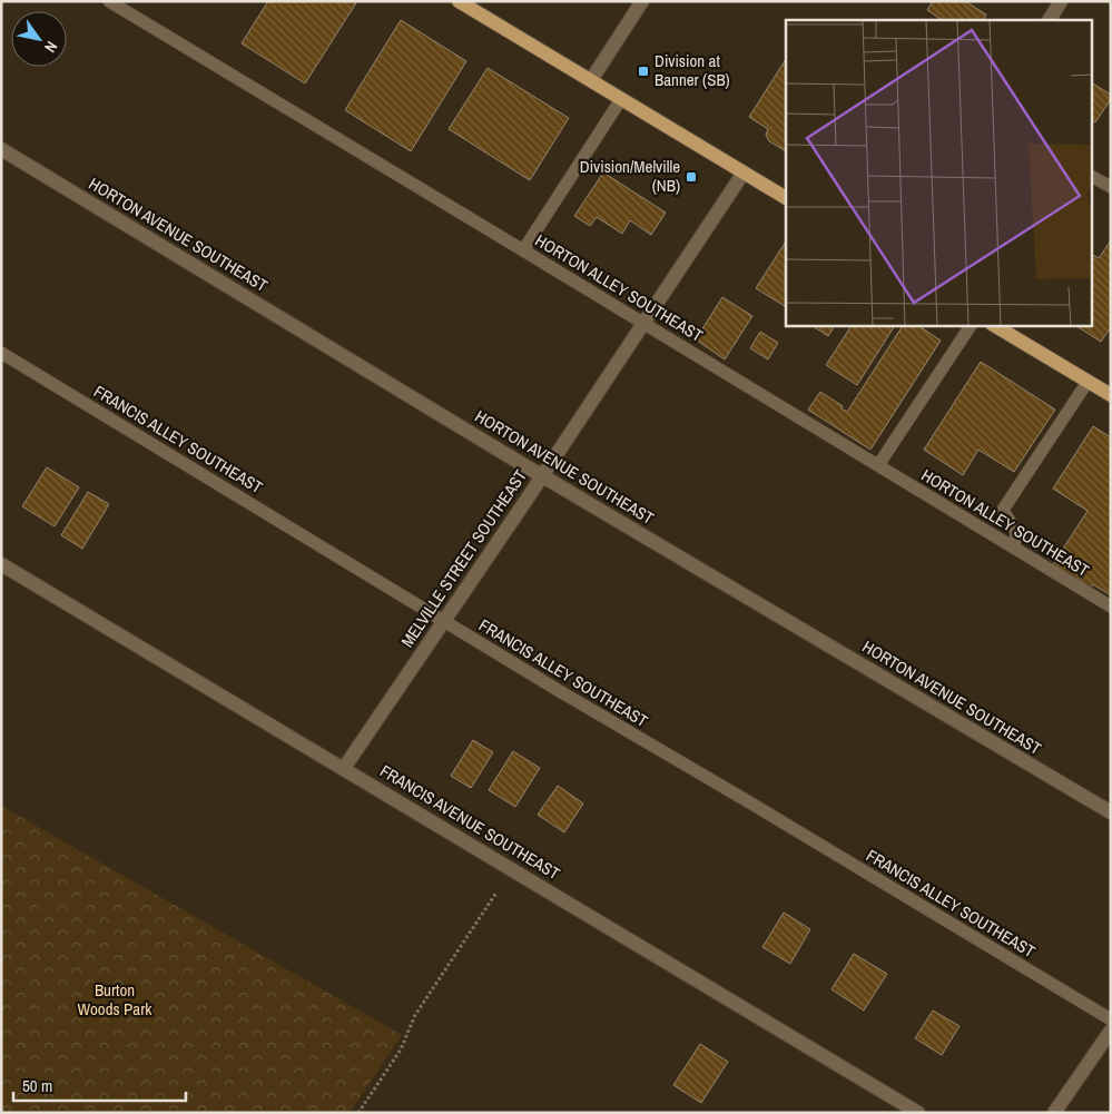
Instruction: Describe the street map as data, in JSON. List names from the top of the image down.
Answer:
{
  "streets": {
    "street": ["HORTON AVENUE SOUTHEAST", "MELVILLE STREET SOUTHEAST", "FRANCIS AVENUE SOUTHEAST"],
    "lane": ["HORTON ALLEY SOUTHEAST", "FRANCIS ALLEY SOUTHEAST"]
  },
  "crossings": [
    ["HORTON AVENUE SOUTHEAST", "MELVILLE STREET SOUTHEAST"],
    ["HORTON ALLEY SOUTHEAST", "MELVILLE STREET SOUTHEAST"],
    ["FRANCIS ALLEY SOUTHEAST", "MELVILLE STREET SOUTHEAST"],
    ["MELVILLE STREET SOUTHEAST", "FRANCIS AVENUE SOUTHEAST"]
  ],
  "parks": ["Burton Woods Park"],
  "places": {
    "transit": ["Division at Banner (SB)", "Division/Melville (NB)"]
  },
  "scale_bar": "50 m",
  "north": "bottom right"
}
